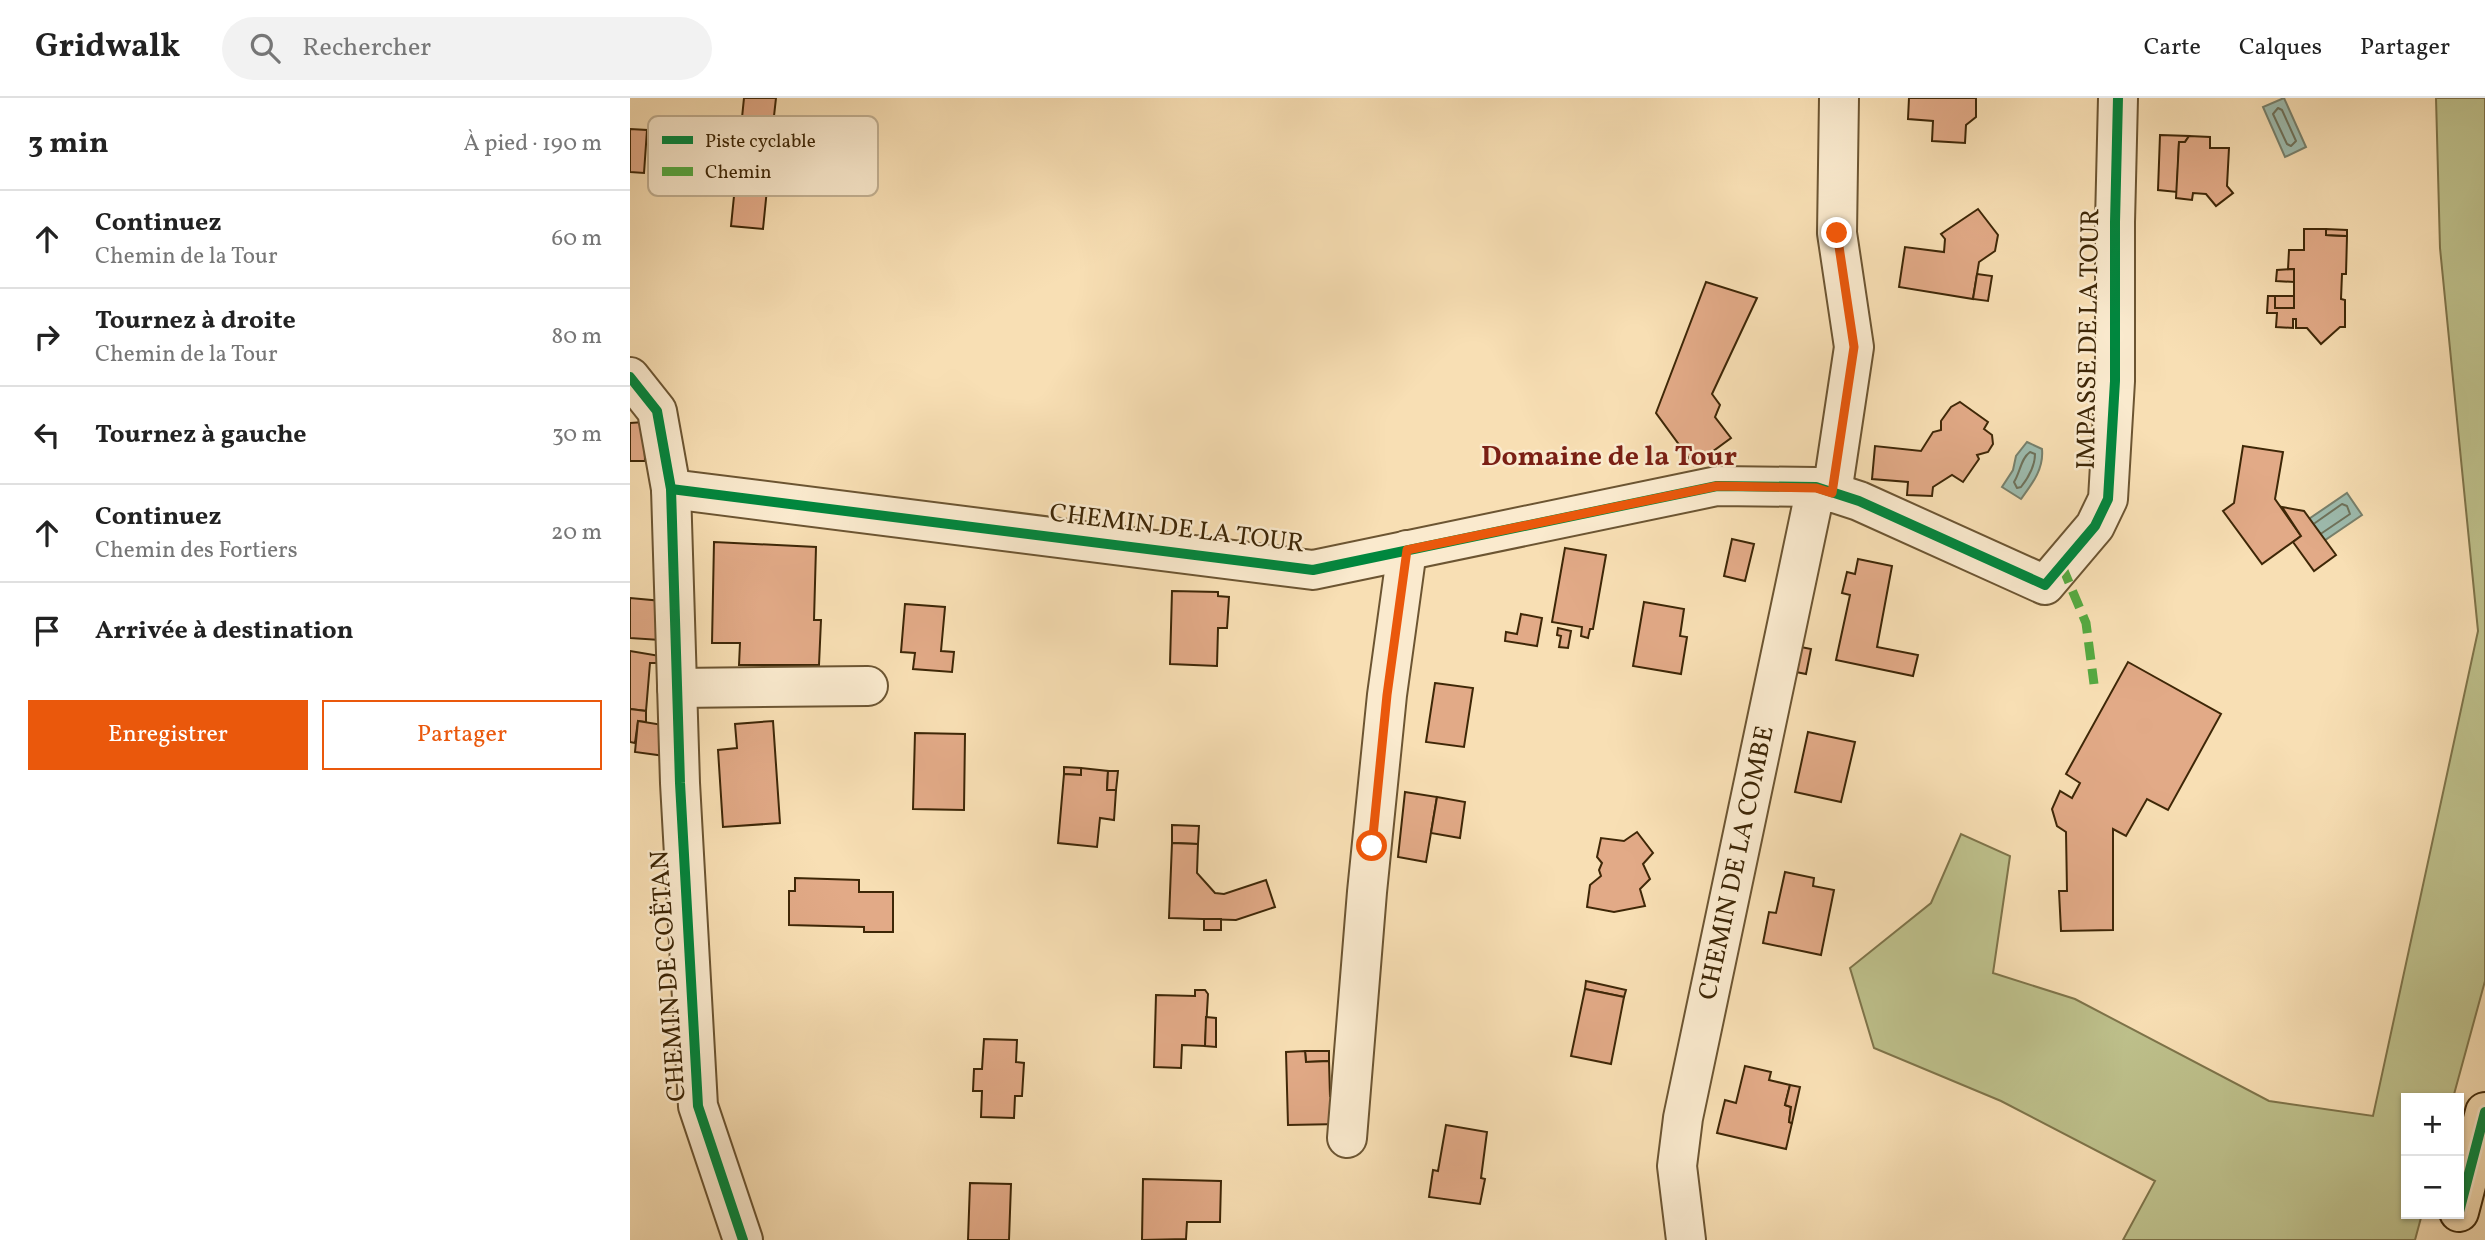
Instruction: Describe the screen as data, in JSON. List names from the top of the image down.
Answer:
{
  "streets": {
    "street": [
      "IMPASSE DE LA TOUR",
      "CHEMIN DE LA TOUR",
      "CHEMIN DE LA COMBE",
      "CHEMIN DE COËTAN"
    ]
  },
  "crossings": [
    ["IMPASSE DE LA TOUR", "CHEMIN DE LA TOUR"],
    ["CHEMIN DE LA TOUR", "CHEMIN DE LA COMBE"],
    ["CHEMIN DE LA TOUR", "CHEMIN DE COËTAN"]
  ],
  "districts": ["Domaine de la Tour"],
  "legend": ["Piste cyclable", "Chemin"],
  "page": {
    "header": "Gridwalk",
    "search": "Rechercher",
    "nav": ["Carte", "Calques", "Partager"],
    "heading": ["3 min", "À pied · 190 m"],
    "list": [
      ["Continuez", "Chemin de la Tour", "60 m"],
      ["Tournez à droite", "Chemin de la Tour", "80 m"],
      ["Tournez à gauche", "30 m"],
      ["Continuez", "Chemin des Fortiers", "20 m"],
      "Arrivée à destination"
    ],
    "buttons": ["Enregistrer", "Partager"],
    "map_buttons": ["+", "−"]
  }
}
